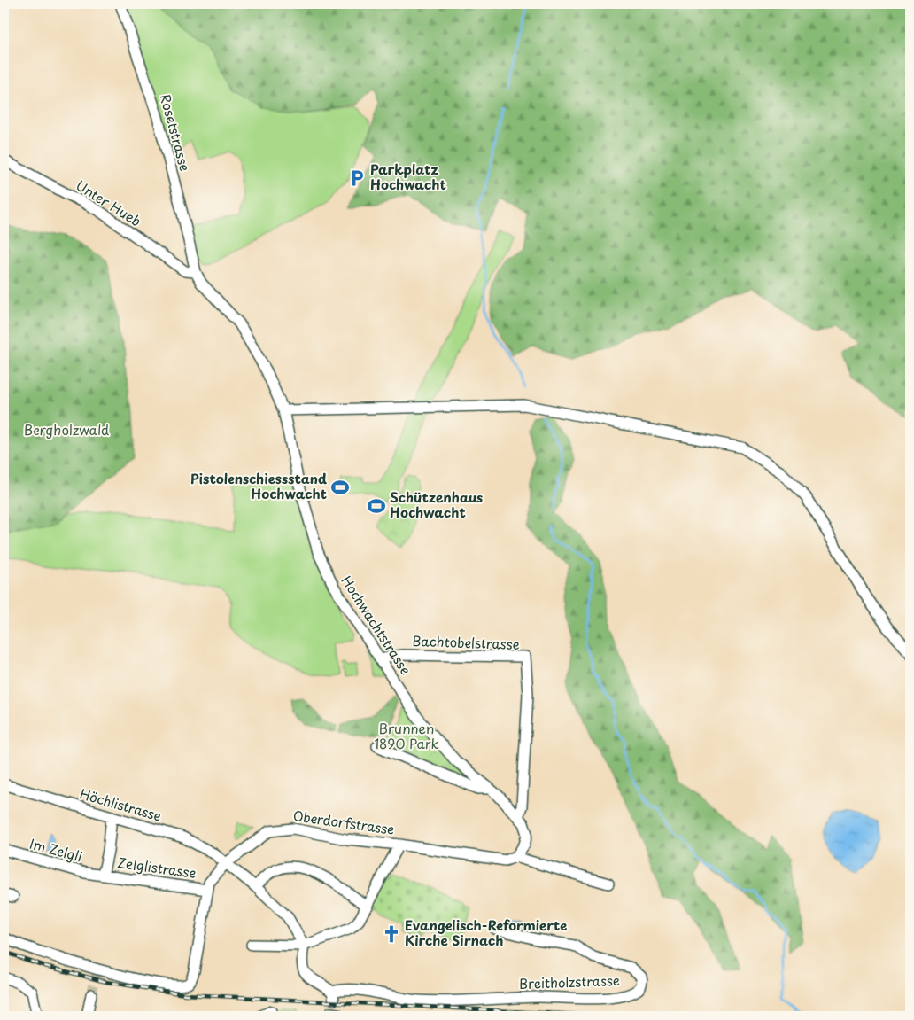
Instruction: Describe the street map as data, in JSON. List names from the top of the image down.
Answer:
{
  "streets": {
    "street": [
      "Rosetstrasse",
      "Unter Hueb",
      "Hochwachtstrasse",
      "Bachtobelstrasse",
      "Höchlistrasse",
      "Oberdorfstrasse",
      "Im Zelgli",
      "Zelglistrasse",
      "Breitholzstrasse"
    ]
  },
  "crossings": [
    ["Rosetstrasse", "Unter Hueb"],
    ["Rosetstrasse", "Hochwachtstrasse"],
    ["Unter Hueb", "Hochwachtstrasse"],
    ["Hochwachtstrasse", "Bachtobelstrasse"],
    ["Höchlistrasse", "Oberdorfstrasse"],
    ["Höchlistrasse", "Breitholzstrasse"],
    ["Oberdorfstrasse", "Zelglistrasse"],
    ["Im Zelgli", "Zelglistrasse"]
  ],
  "parks": ["Bergholzwald", "Brunnen 1890 Park"],
  "places": {
    "parking": ["Parkplatz Hochwacht"],
    "sports": ["Pistolenschiessstand Hochwacht", "Schützenhaus Hochwacht"],
    "church": ["Evangelisch-Reformierte Kirche Sirnach"]
  }
}
